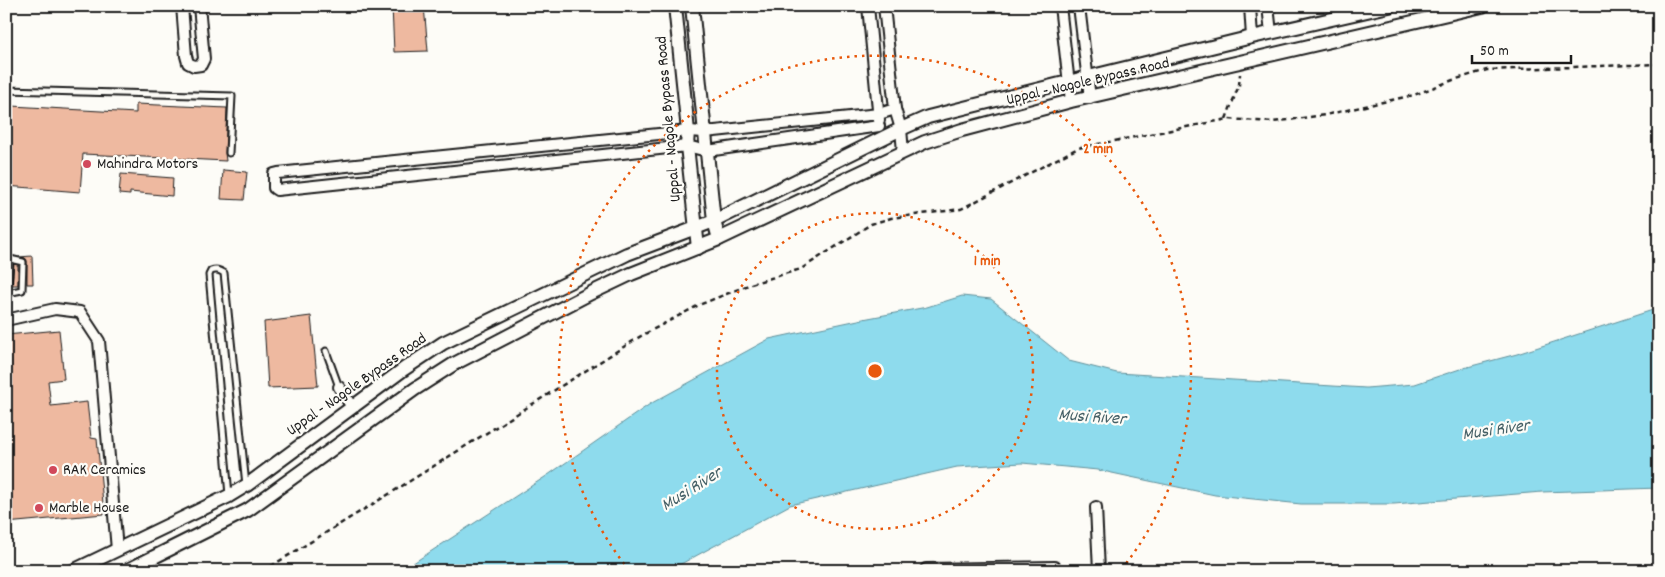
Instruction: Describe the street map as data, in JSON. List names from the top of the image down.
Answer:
{
  "streets": {
    "street": ["Uppal - Nagole Bypass Road"]
  },
  "water": ["Musi River"],
  "places": ["Mahindra Motors", "RAK Ceramics", "Marble House"],
  "scale_bar": "50 m",
  "rings": ["2 min", "1 min"]
}
